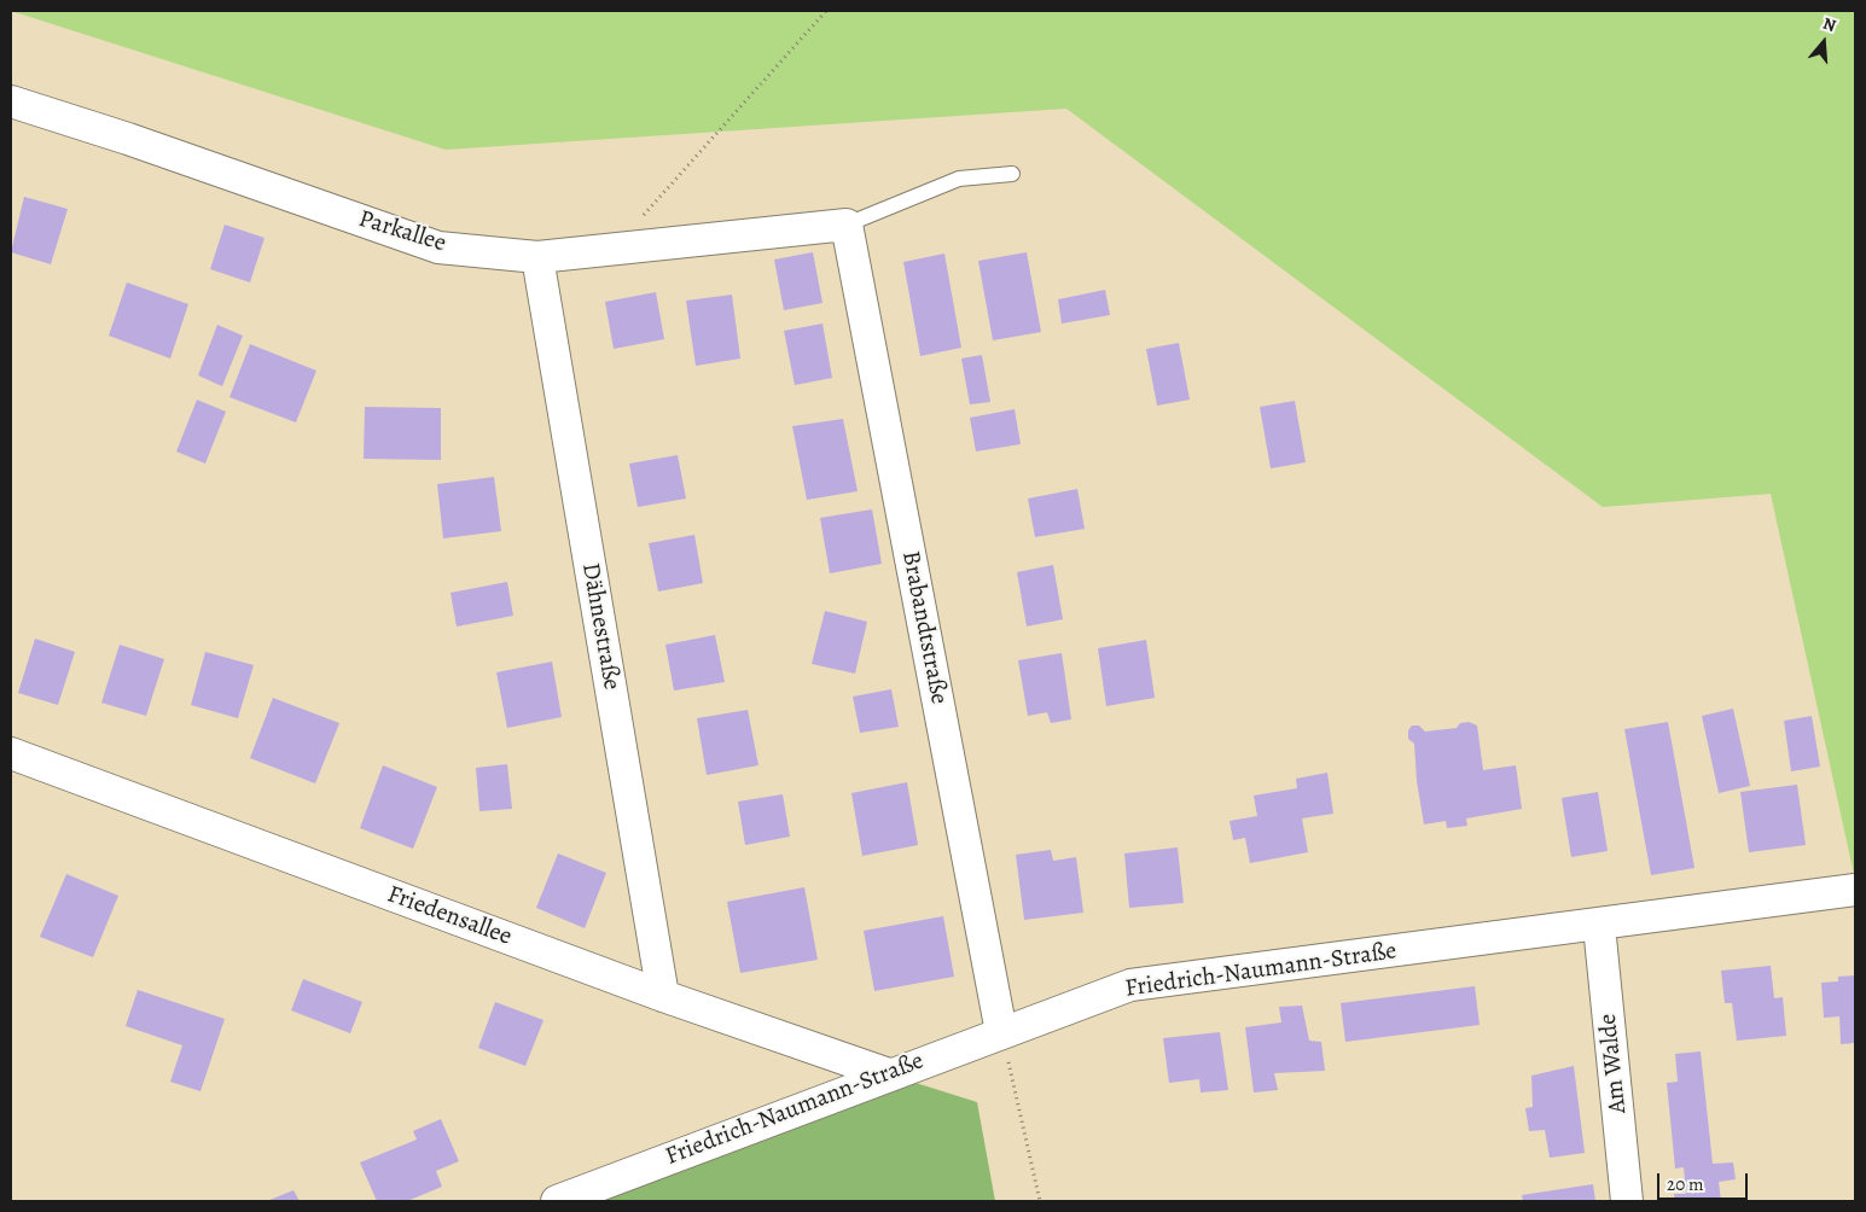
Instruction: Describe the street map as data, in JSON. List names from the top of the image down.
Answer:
{
  "streets": {
    "street": [
      "Parkallee",
      "Dähnestraße",
      "Brabandtstraße",
      "Friedensallee",
      "Friedrich-Naumann-Straße",
      "Am Walde"
    ]
  },
  "crossings": [
    ["Parkallee", "Dähnestraße"],
    ["Parkallee", "Brabandtstraße"],
    ["Dähnestraße", "Friedensallee"],
    ["Brabandtstraße", "Friedrich-Naumann-Straße"],
    ["Friedensallee", "Friedrich-Naumann-Straße"],
    ["Friedrich-Naumann-Straße", "Am Walde"]
  ],
  "scale_bar": "20 m",
  "north": "top"
}
